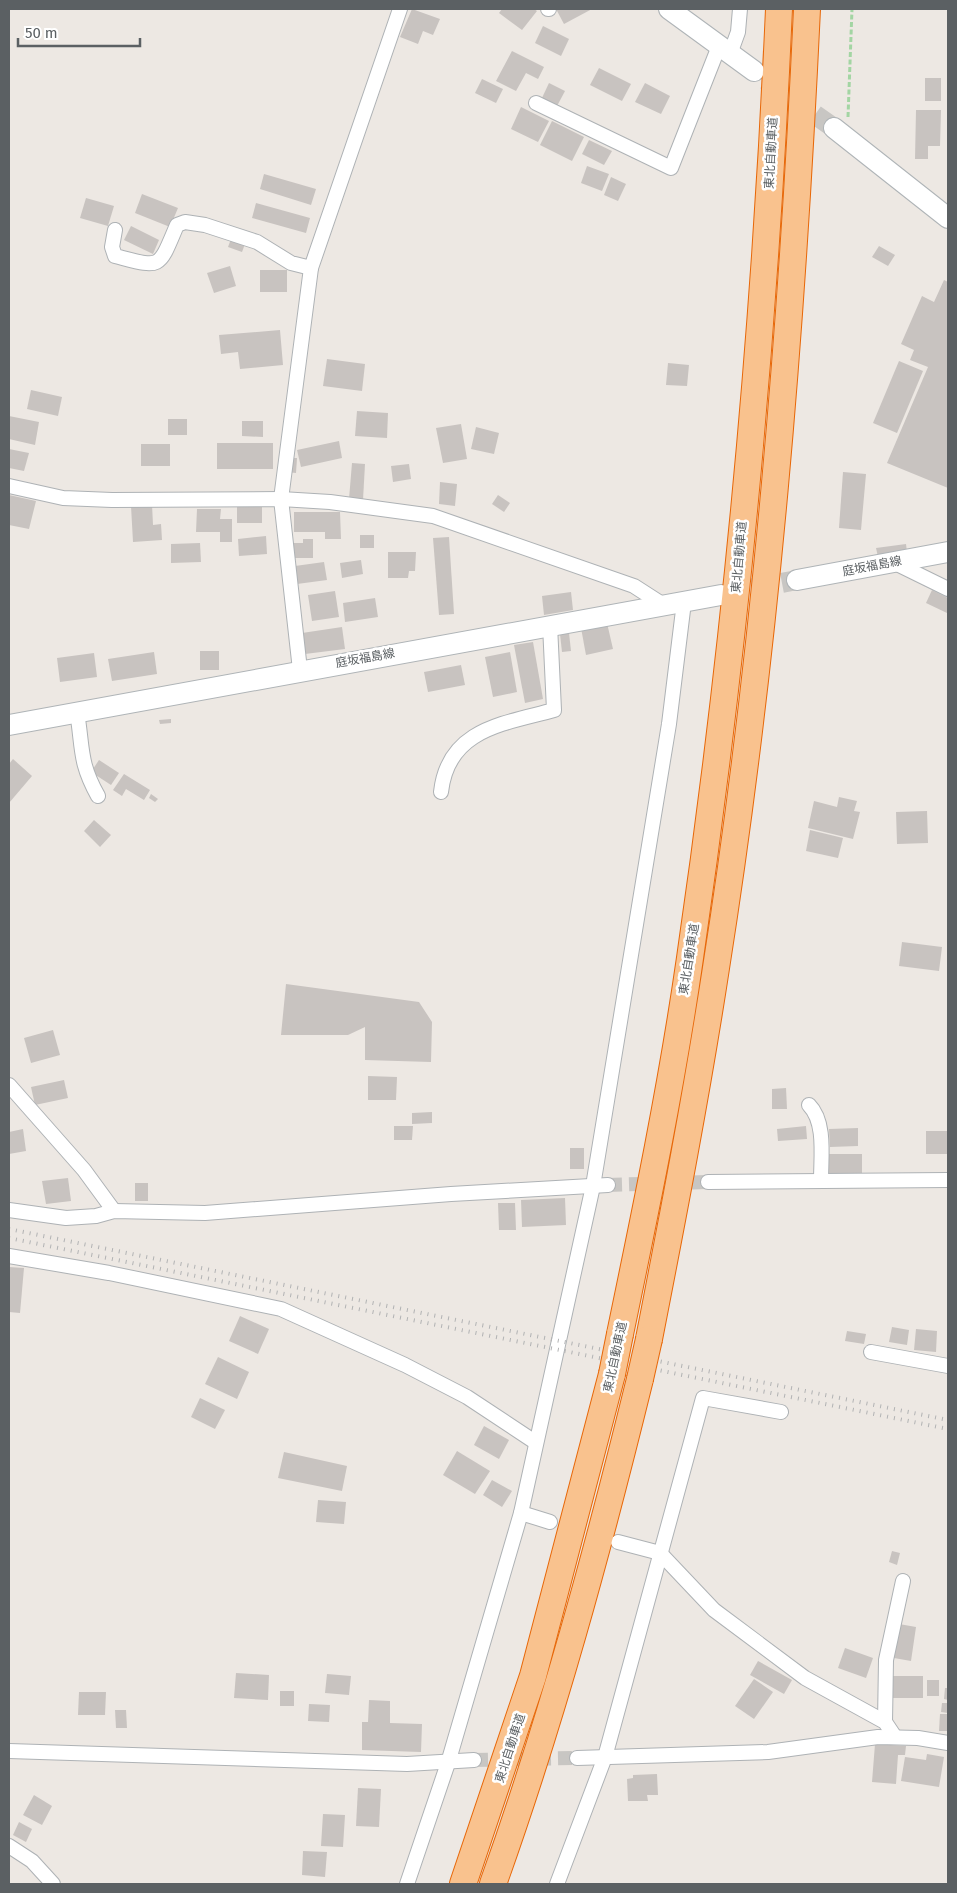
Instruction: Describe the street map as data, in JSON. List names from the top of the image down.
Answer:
{
  "streets": {
    "highway": ["東北自動車道"],
    "main road": ["庭坂福島線"]
  },
  "scale_bar": "50 m"
}
